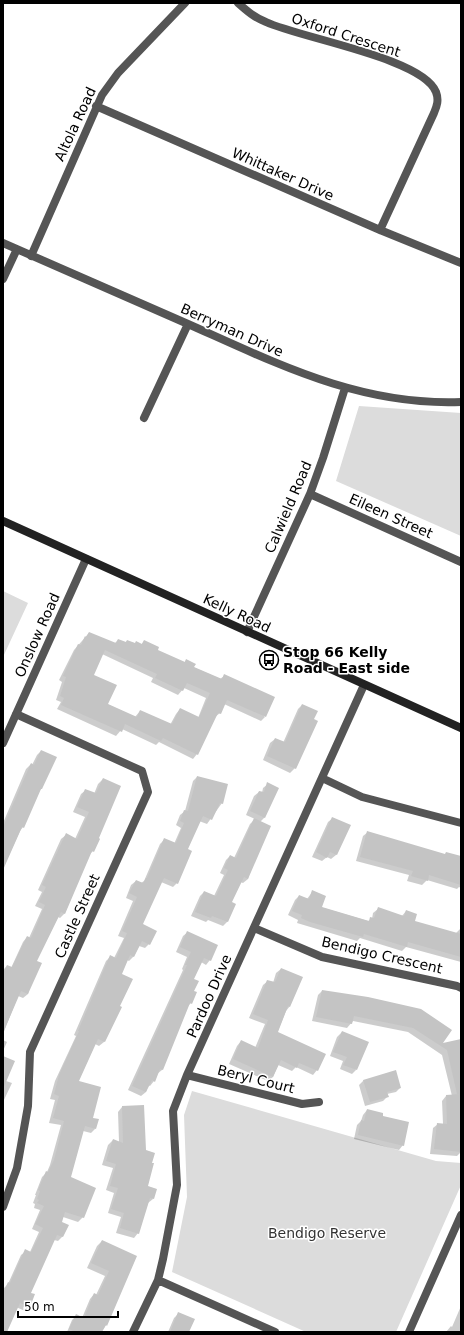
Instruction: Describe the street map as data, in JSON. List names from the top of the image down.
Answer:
{
  "streets": {
    "street": [
      "Oxford Crescent",
      "Altola Road",
      "Whittaker Drive",
      "Berryman Drive",
      "Calwield Road",
      "Eileen Street",
      "Kelly Road",
      "Onslow Road",
      "Castle Street",
      "Bendigo Crescent",
      "Pardoo Drive",
      "Beryl Court"
    ]
  },
  "crossings": [
    ["Oxford Crescent", "Whittaker Drive"],
    ["Altola Road", "Whittaker Drive"],
    ["Altola Road", "Berryman Drive"],
    ["Berryman Drive", "Calwield Road"],
    ["Calwield Road", "Eileen Street"],
    ["Calwield Road", "Kelly Road"],
    ["Kelly Road", "Onslow Road"],
    ["Kelly Road", "Pardoo Drive"],
    ["Onslow Road", "Castle Street"],
    ["Bendigo Crescent", "Pardoo Drive"],
    ["Pardoo Drive", "Beryl Court"]
  ],
  "parks": ["Bendigo Reserve"],
  "places": {
    "bus stop": ["Stop 66 Kelly Road - East side"]
  },
  "scale_bar": "50 m"
}
